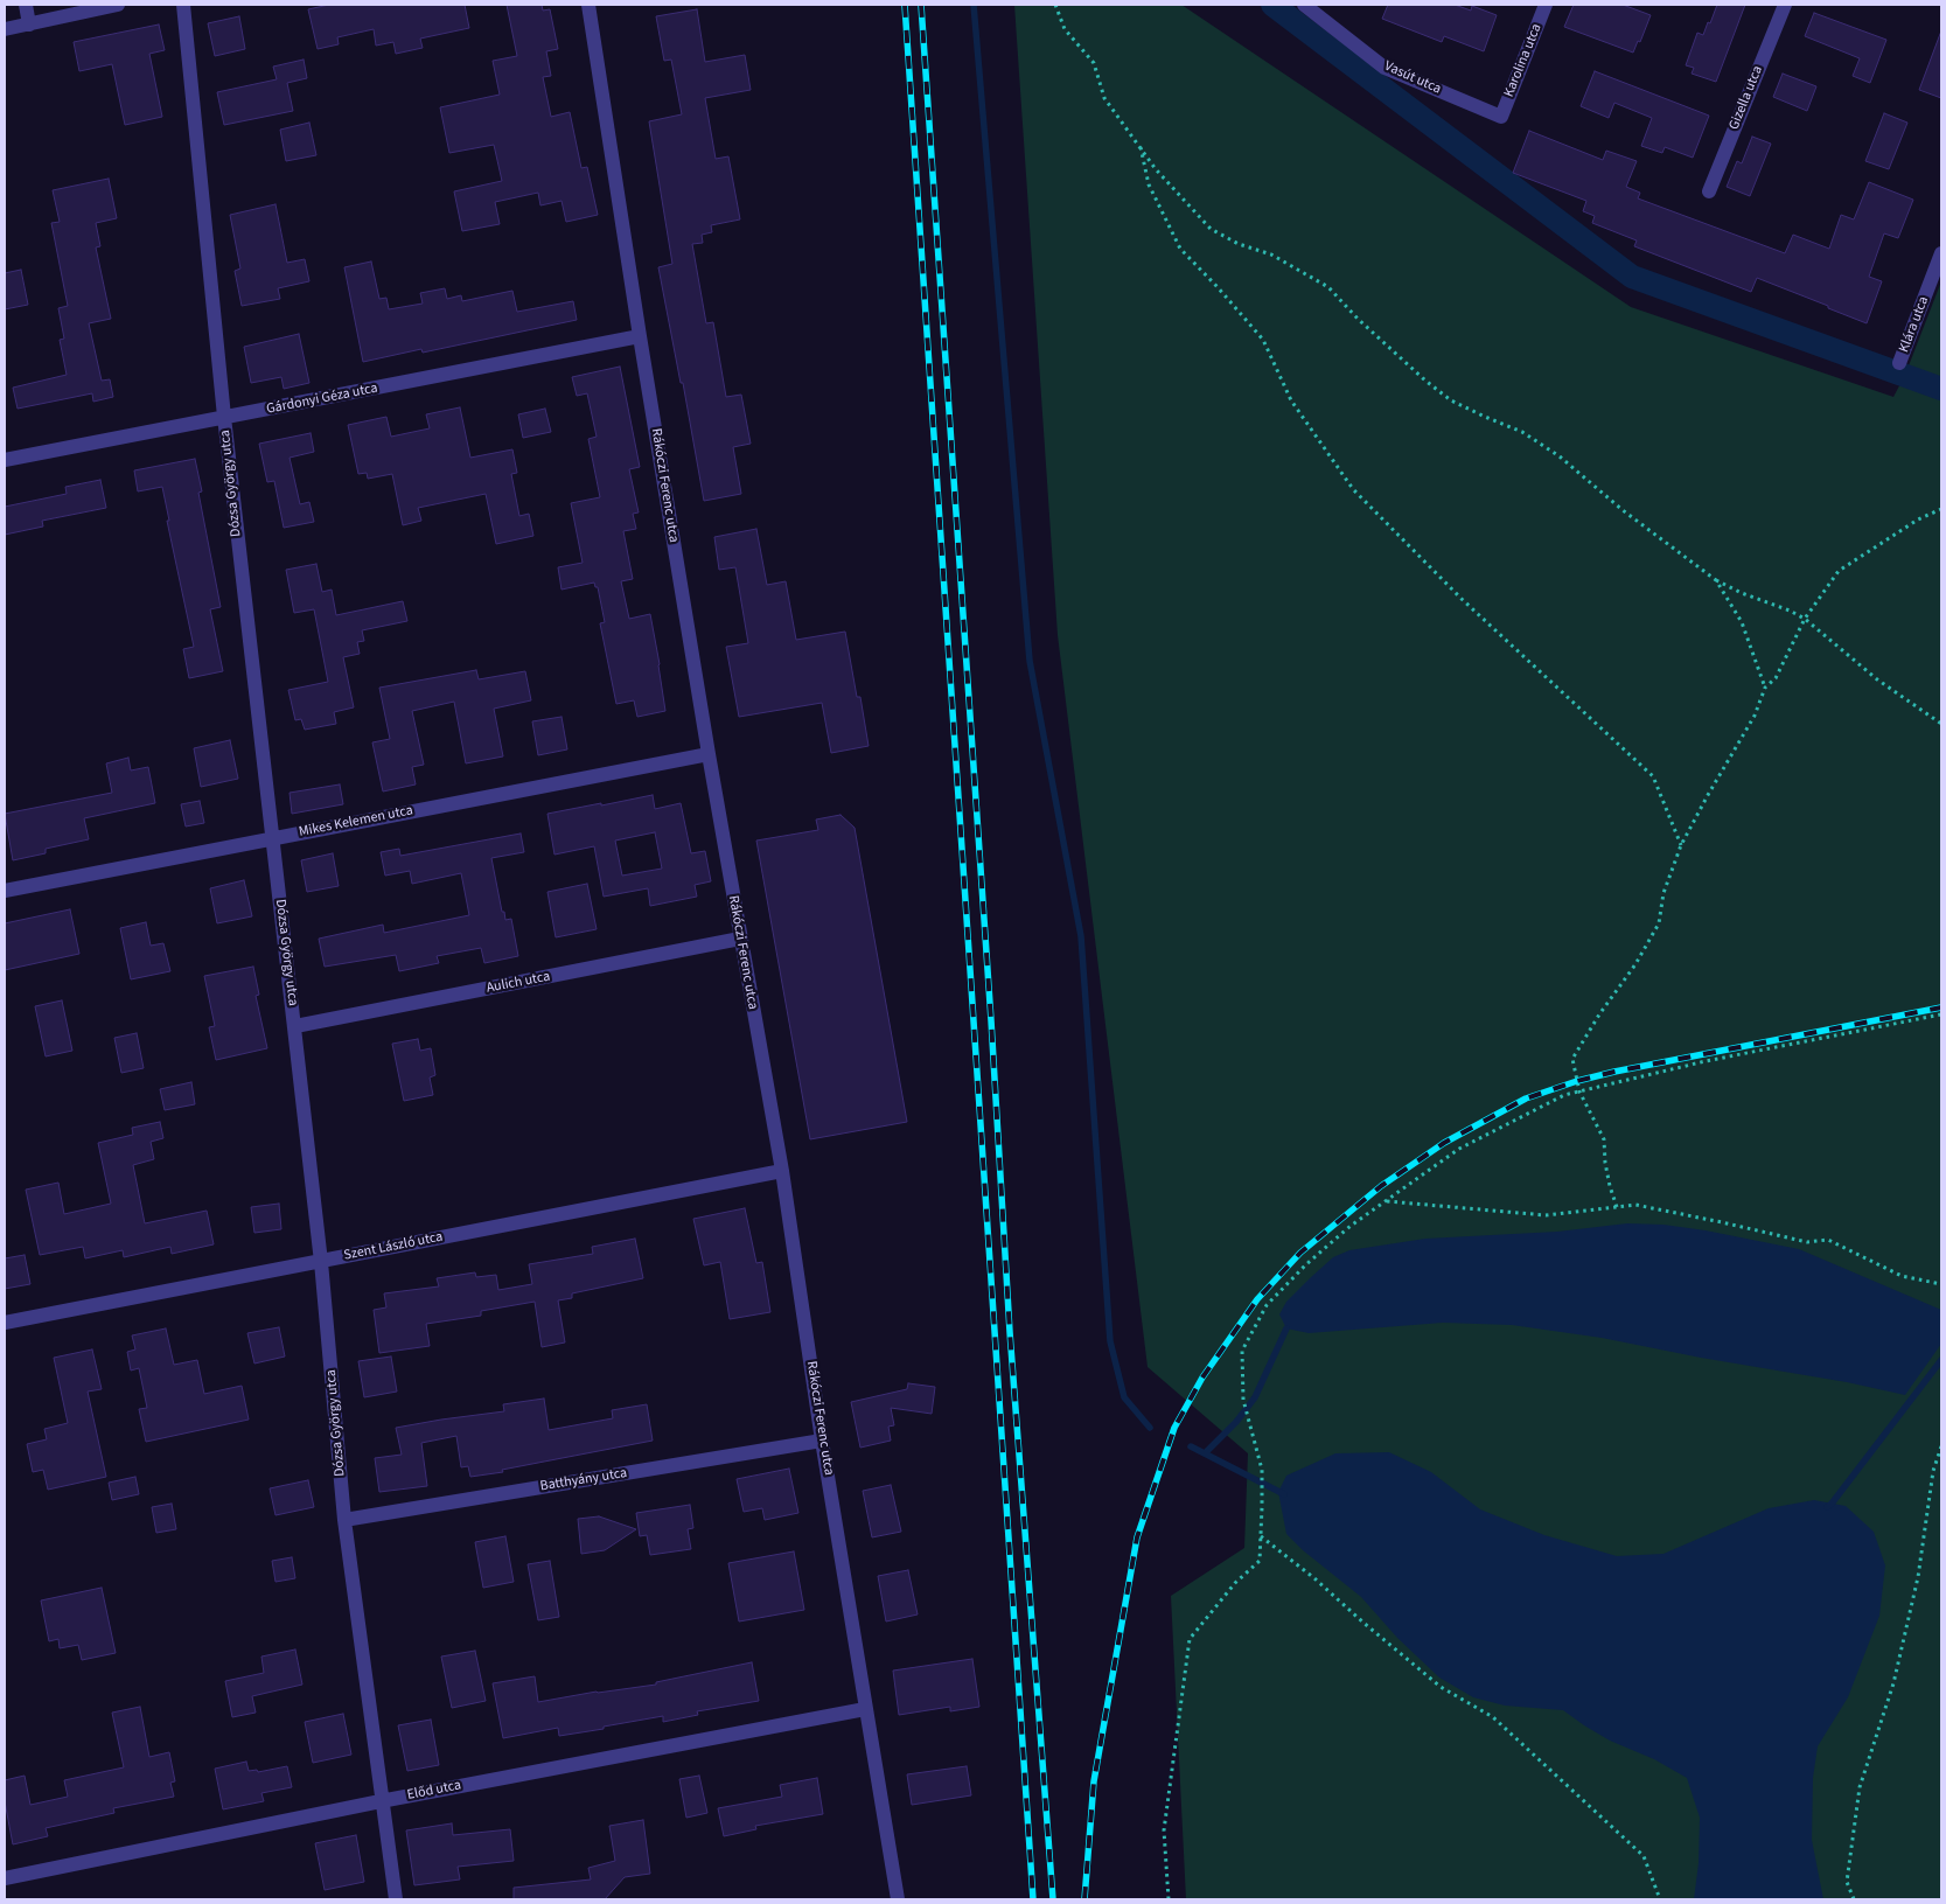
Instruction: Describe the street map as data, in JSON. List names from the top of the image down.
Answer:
{
  "streets": {
    "street": [
      "Karolina utca",
      "Vasút utca",
      "Gizella utca",
      "Klára utca",
      "Gárdonyi Géza utca",
      "Dózsa György utca",
      "Rákóczi Ferenc utca",
      "Mikes Kelemen utca",
      "Aulich utca",
      "Szent László utca",
      "Batthyány utca",
      "Előd utca"
    ]
  },
  "crossings": [
    ["Karolina utca", "Vasút utca"],
    ["Gárdonyi Géza utca", "Dózsa György utca"],
    ["Gárdonyi Géza utca", "Rákóczi Ferenc utca"],
    ["Dózsa György utca", "Mikes Kelemen utca"],
    ["Dózsa György utca", "Aulich utca"],
    ["Dózsa György utca", "Szent László utca"],
    ["Dózsa György utca", "Batthyány utca"],
    ["Dózsa György utca", "Előd utca"],
    ["Rákóczi Ferenc utca", "Mikes Kelemen utca"],
    ["Rákóczi Ferenc utca", "Aulich utca"],
    ["Rákóczi Ferenc utca", "Szent László utca"],
    ["Rákóczi Ferenc utca", "Batthyány utca"],
    ["Rákóczi Ferenc utca", "Előd utca"]
  ]
}
